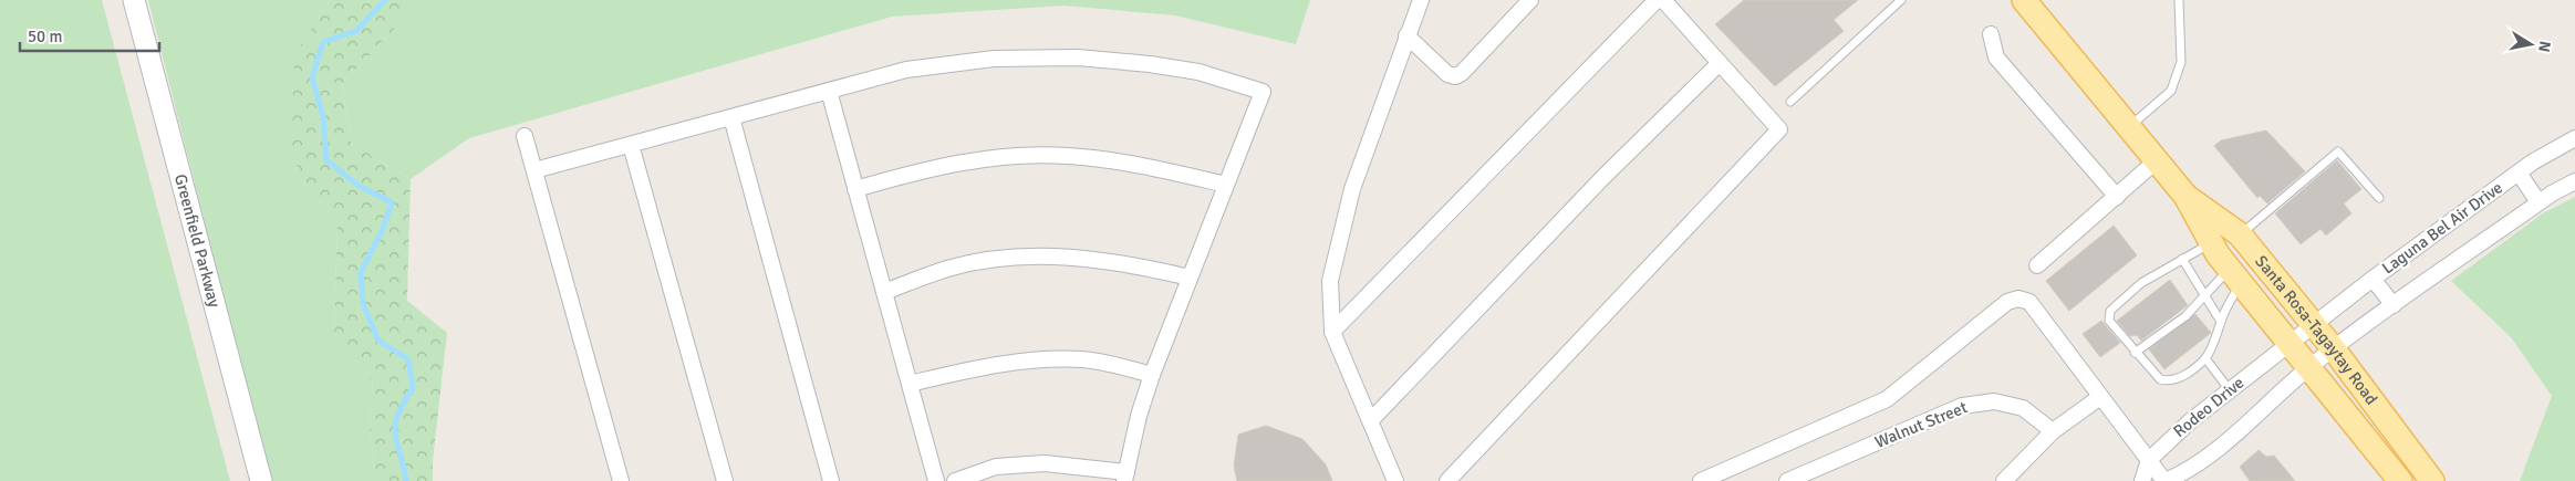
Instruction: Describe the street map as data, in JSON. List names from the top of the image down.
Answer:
{
  "streets": {
    "main road": ["Greenfield Parkway", "Santa Rosa-Tagaytay Road"],
    "street": ["Laguna Bel Air Drive", "Rodeo Drive", "Walnut Street"]
  },
  "crossings": [
    ["Laguna Bel Air Drive", "Santa Rosa-Tagaytay Road"],
    ["Laguna Bel Air Drive", "Rodeo Drive"],
    ["Santa Rosa-Tagaytay Road", "Rodeo Drive"]
  ],
  "scale_bar": "50 m",
  "north": "right"
}
